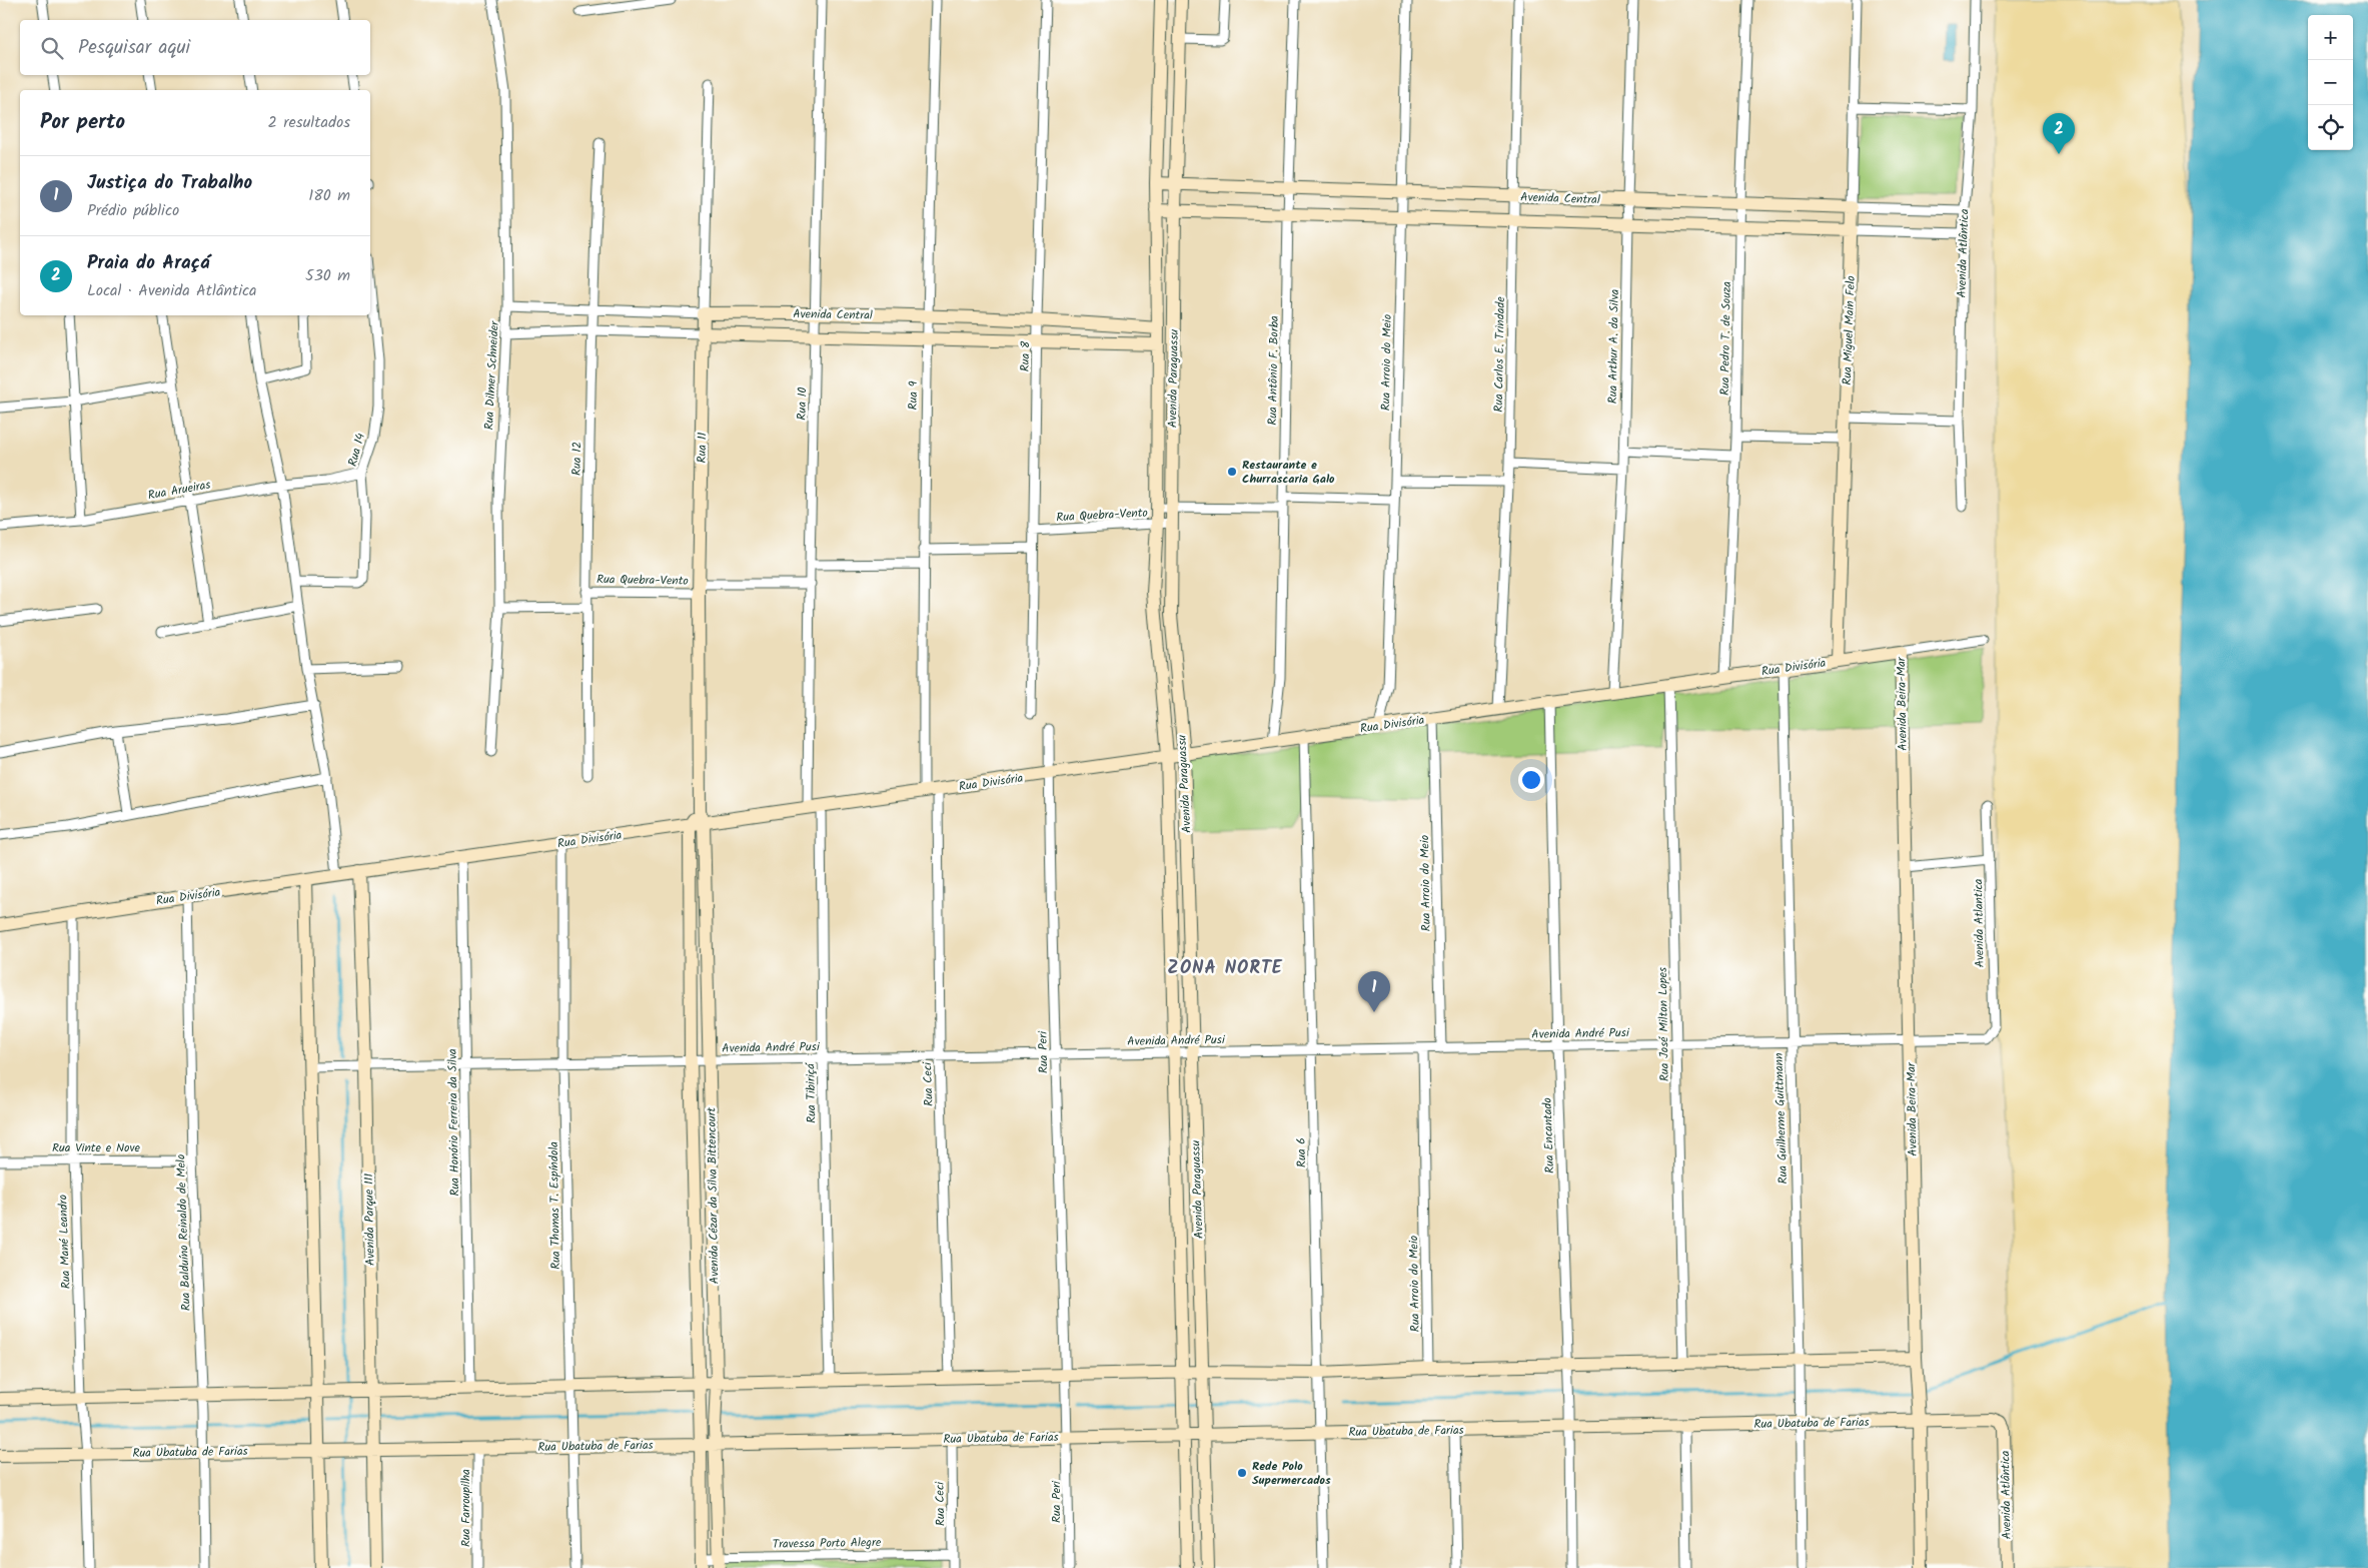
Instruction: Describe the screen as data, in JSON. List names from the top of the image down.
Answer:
{
  "streets": {
    "street": [
      "Avenida Central",
      "Avenida Atlântica",
      "Rua Miguel Main Felo",
      "Rua Pedro T. de Souza",
      "Rua Arthur A. da Silva",
      "Rua Carlos E. Trindade",
      "Rua 8",
      "Rua Arroio do Meio",
      "Rua Antônio F. Borba",
      "Rua Dilmer Schneider",
      "Avenida Paraguassu",
      "Rua 9",
      "Rua 10",
      "Rua 11",
      "Rua 14",
      "Rua 12",
      "Rua Arueiras",
      "Rua Quebra-Vento",
      "Rua Divisória",
      "Avenida Beira-Mar",
      "Avenida Atlantica",
      "Rua José Milton Lopes",
      "Avenida André Pusi",
      "Rua Peri",
      "Rua Ceci",
      "Rua Tibiriçá",
      "Rua Guilherme Guittmann",
      "Rua Honório Ferreira da Silva",
      "Rua Encantado",
      "Rua Vinte e Nove",
      "Rua 6",
      "Avenida Cézar da Silva Bittencourt",
      "Rua Thomas T. Espíndola",
      "Avenida Parque III",
      "Rua Balduíno Reinaldo de Melo",
      "Rua Mané Leandro",
      "Rua Ubatuba de Farias",
      "Rua Farroupilha",
      "Travessa Porto Alegre"
    ]
  },
  "crossings": [
    ["Avenida Central", "Avenida Atlântica"],
    ["Avenida Central", "Rua Miguel Main Felo"],
    ["Avenida Central", "Rua Pedro T. de Souza"],
    ["Avenida Central", "Rua Arthur A. da Silva"],
    ["Avenida Central", "Rua Carlos E. Trindade"],
    ["Avenida Central", "Rua 8"],
    ["Avenida Central", "Rua Arroio do Meio"],
    ["Avenida Central", "Rua Antônio F. Borba"],
    ["Avenida Central", "Rua Dilmer Schneider"],
    ["Avenida Central", "Avenida Paraguassu"],
    ["Avenida Central", "Rua 9"],
    ["Avenida Central", "Rua 10"],
    ["Avenida Central", "Rua 11"],
    ["Avenida Central", "Rua 12"],
    ["Avenida Atlântica", "Rua Ubatuba de Farias"],
    ["Rua Miguel Main Felo", "Rua Divisória"],
    ["Rua Pedro T. de Souza", "Rua Divisória"],
    ["Rua Arthur A. da Silva", "Rua Divisória"],
    ["Rua Carlos E. Trindade", "Rua Divisória"],
    ["Rua 8", "Rua Quebra-Vento"],
    ["Rua Arroio do Meio", "Rua Divisória"],
    ["Rua Arroio do Meio", "Avenida André Pusi"],
    ["Rua Antônio F. Borba", "Rua Divisória"],
    ["Avenida Paraguassu", "Rua Quebra-Vento"],
    ["Avenida Paraguassu", "Rua Divisória"],
    ["Avenida Paraguassu", "Avenida André Pusi"],
    ["Avenida Paraguassu", "Rua Ubatuba de Farias"],
    ["Rua 9", "Rua Divisória"],
    ["Rua 10", "Rua Quebra-Vento"],
    ["Rua 10", "Rua Divisória"],
    ["Rua 11", "Rua Quebra-Vento"],
    ["Rua 11", "Rua Divisória"],
    ["Rua 11", "Avenida Cézar da Silva Bittencourt"],
    ["Rua 14", "Rua Arueiras"],
    ["Rua 12", "Rua Quebra-Vento"],
    ["Rua Divisória", "Avenida Beira-Mar"],
    ["Rua Divisória", "Rua José Milton Lopes"],
    ["Rua Divisória", "Rua Peri"],
    ["Rua Divisória", "Rua Ceci"],
    ["Rua Divisória", "Rua Tibiriçá"],
    ["Rua Divisória", "Rua Guilherme Guittmann"],
    ["Rua Divisória", "Rua Honório Ferreira da Silva"],
    ["Rua Divisória", "Rua Encantado"],
    ["Rua Divisória", "Rua 6"],
    ["Rua Divisória", "Avenida Cézar da Silva Bittencourt"],
    ["Rua Divisória", "Rua Thomas T. Espíndola"],
    ["Rua Divisória", "Avenida Parque III"],
    ["Rua Divisória", "Rua Balduíno Reinaldo de Melo"],
    ["Rua Divisória", "Rua Mané Leandro"],
    ["Avenida Beira-Mar", "Avenida André Pusi"],
    ["Avenida Beira-Mar", "Rua Ubatuba de Farias"],
    ["Avenida Atlantica", "Avenida André Pusi"],
    ["Rua José Milton Lopes", "Avenida André Pusi"],
    ["Avenida André Pusi", "Rua Peri"],
    ["Avenida André Pusi", "Rua Ceci"],
    ["Avenida André Pusi", "Rua Tibiriçá"],
    ["Avenida André Pusi", "Rua Guilherme Guittmann"],
    ["Avenida André Pusi", "Rua Honório Ferreira da Silva"],
    ["Avenida André Pusi", "Rua Encantado"],
    ["Avenida André Pusi", "Rua 6"],
    ["Avenida André Pusi", "Avenida Cézar da Silva Bittencourt"],
    ["Avenida André Pusi", "Rua Thomas T. Espíndola"],
    ["Avenida André Pusi", "Avenida Parque III"],
    ["Rua Peri", "Rua Ubatuba de Farias"],
    ["Rua Ceci", "Rua Ubatuba de Farias"],
    ["Rua Ceci", "Travessa Porto Alegre"],
    ["Rua Guilherme Guittmann", "Rua Ubatuba de Farias"],
    ["Rua Encantado", "Rua Ubatuba de Farias"],
    ["Rua Vinte e Nove", "Rua Balduíno Reinaldo de Melo"],
    ["Rua Vinte e Nove", "Rua Mané Leandro"],
    ["Rua 6", "Rua Ubatuba de Farias"],
    ["Avenida Cézar da Silva Bittencourt", "Rua Ubatuba de Farias"],
    ["Avenida Cézar da Silva Bittencourt", "Travessa Porto Alegre"],
    ["Rua Thomas T. Espíndola", "Rua Ubatuba de Farias"],
    ["Avenida Parque III", "Rua Ubatuba de Farias"],
    ["Rua Balduíno Reinaldo de Melo", "Rua Ubatuba de Farias"],
    ["Rua Mané Leandro", "Rua Ubatuba de Farias"],
    ["Rua Ubatuba de Farias", "Rua Farroupilha"]
  ],
  "districts": ["ZONA NORTE"],
  "places": ["Restaurante e Churrascaria Galo", "Rede Polo Supermercados"],
  "page": {
    "map_buttons": ["+", "−"],
    "search": "Pesquisar aqui",
    "heading": ["Por perto", "2 resultados"],
    "pins": ["2", "1"],
    "list": [
      {
        "mark": "1",
        "name": "Justiça do Trabalho",
        "note": "Prédio público",
        "value": "180 m"
      },
      {
        "mark": "2",
        "name": "Praia do Araçá",
        "note": "Local · Avenida Atlântica",
        "value": "530 m"
      }
    ]
  }
}
